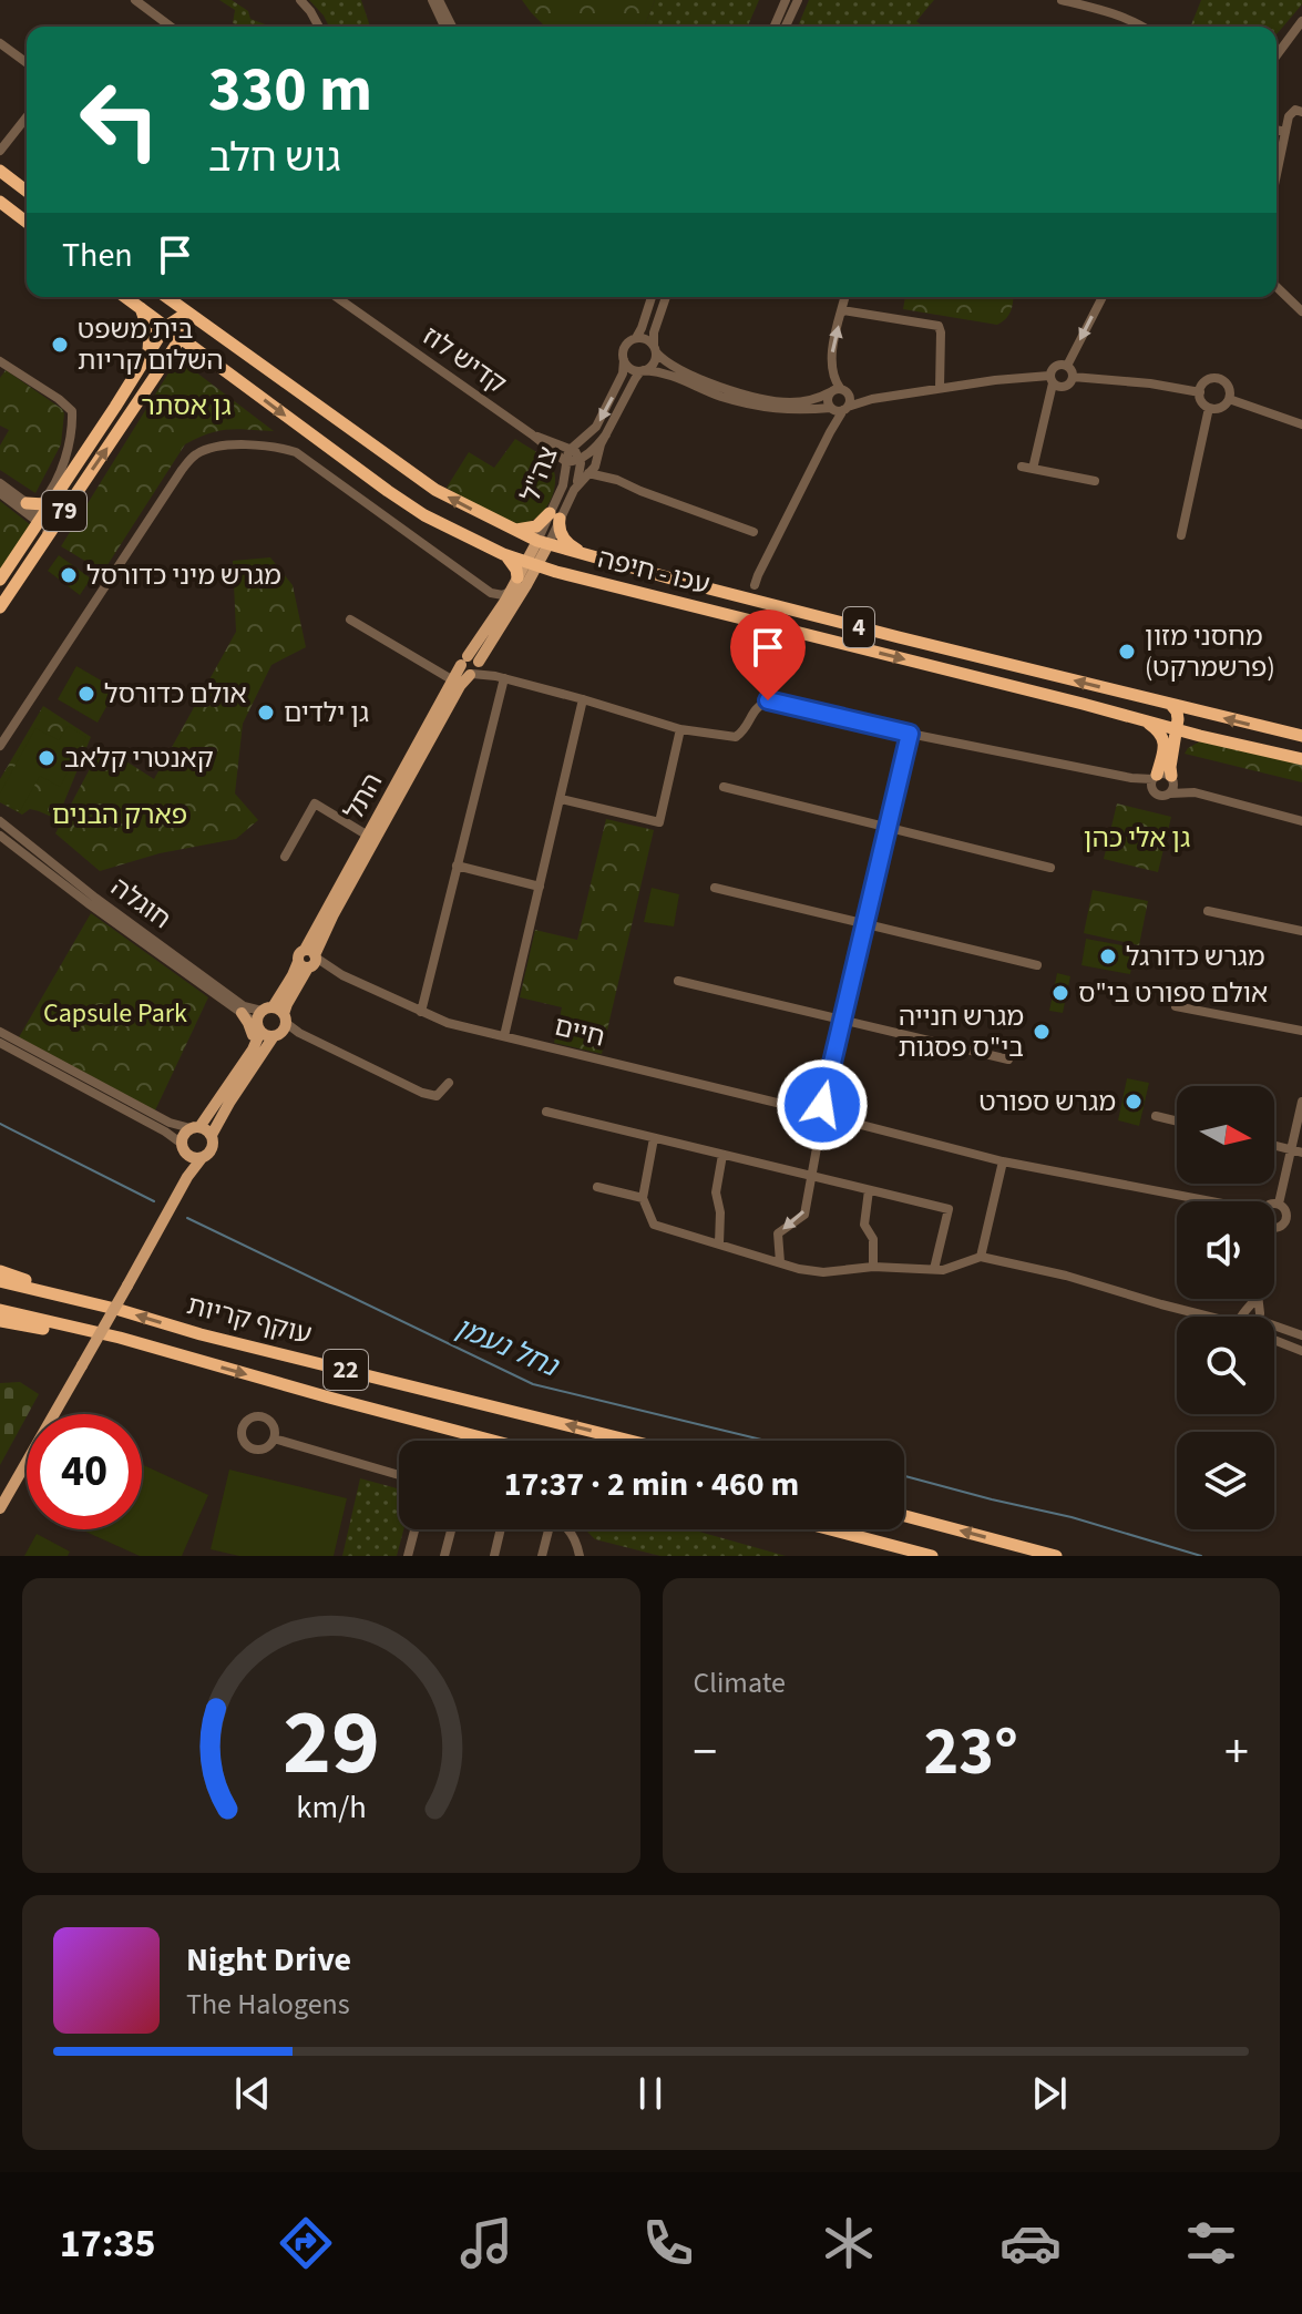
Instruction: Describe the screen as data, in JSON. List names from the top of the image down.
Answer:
{
  "streets": {
    "highway": [
      "79",
      "עכו - חיפה",
      "4",
      "עוקף קריות",
      "22"
    ],
    "main road": ["צה\"ל", "התל"],
    "street": ["קדיש לוז", "חוגלה", "חיים"]
  },
  "crossings": [
    ["קדיש לוז", "צה\"ל"],
    ["צה\"ל", "עכו - חיפה"],
    ["צה\"ל", "התל"],
    ["79", "עכו - חיפה"],
    ["עכו - חיפה", "התל"],
    ["התל", "חוגלה"],
    ["התל", "חיים"]
  ],
  "water": ["נחל נעמן"],
  "parks": [
    "גן אסתר",
    "פארק הבנים",
    "גן אלי כהן",
    "Capsule Park"
  ],
  "places": [
    "בית משפט השלום קריות",
    "מגרש מיני כדורסל",
    "מחסני מזון (פרשמרקט)",
    "אולם כדורסל",
    "גן ילדים",
    "קאנטרי קלאב",
    "מגרש כדורגל",
    "אולם ספורט בי\"ס",
    "מגרש חנייה בי\"ס פסגות",
    "מגרש ספורט"
  ],
  "north": "right",
  "page": {
    "turn": ["330 m", "גוש חלב"],
    "then": "Then",
    "limit": "40",
    "trip": "17:37 · 2 min · 460 m",
    "tile": "Climate",
    "heat": ["−", "23°", "+"],
    "song": ["Night Drive", "The Halogens"],
    "tabs": "17:35",
    "gauge": ["29", "km/h"]
  }
}
